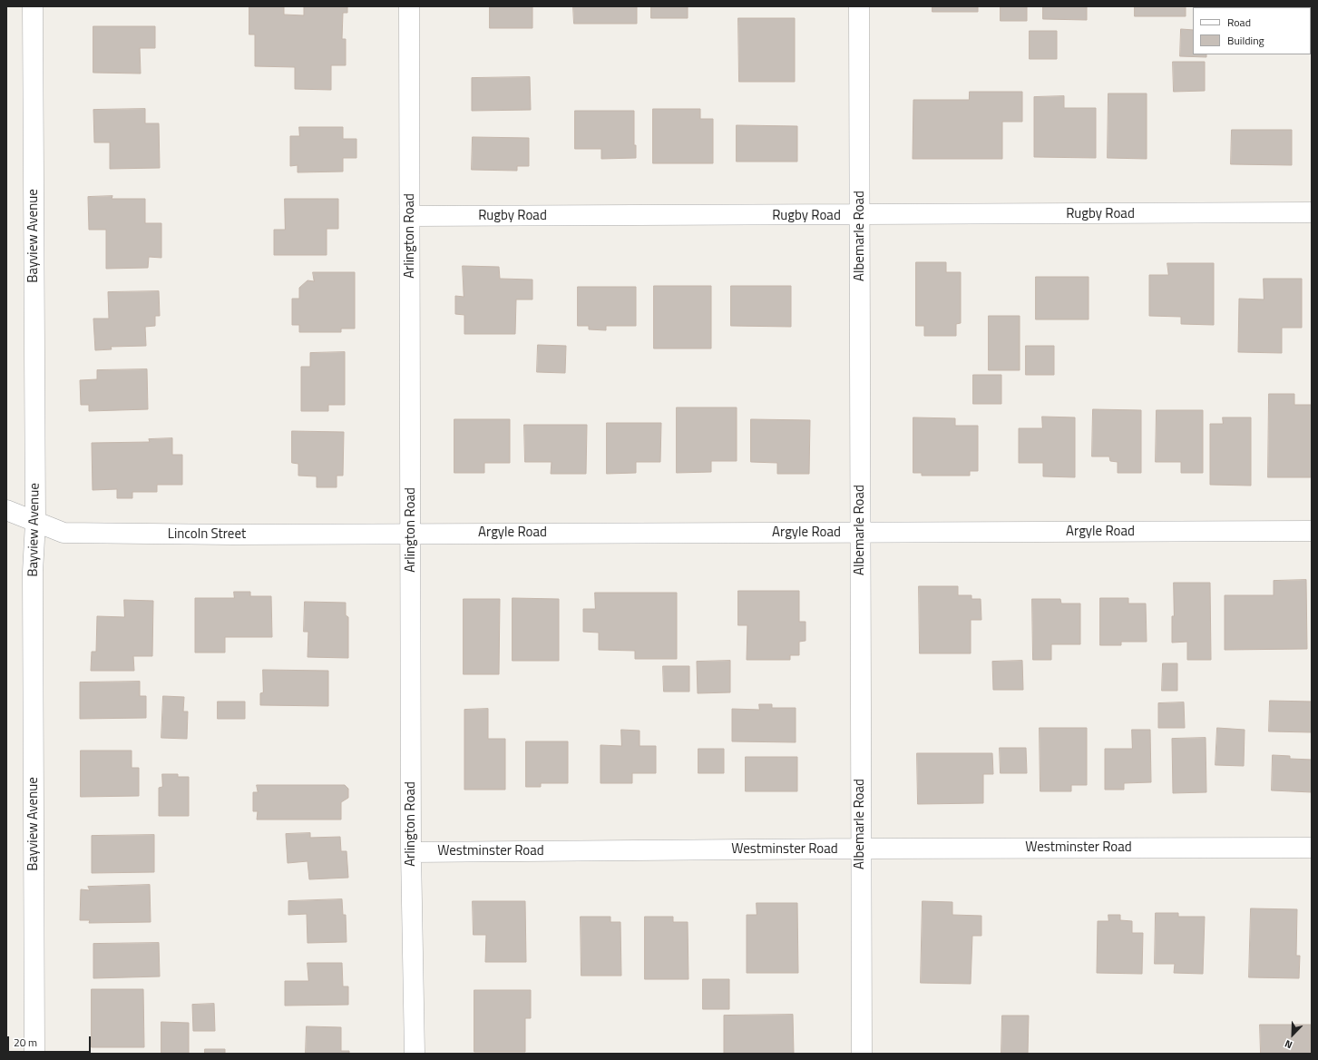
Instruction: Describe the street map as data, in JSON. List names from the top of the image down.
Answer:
{
  "streets": {
    "street": [
      "Rugby Road",
      "Bayview Avenue",
      "Arlington Road",
      "Albemarle Road",
      "Argyle Road",
      "Lincoln Street",
      "Westminster Road"
    ]
  },
  "crossings": [
    ["Rugby Road", "Arlington Road"],
    ["Rugby Road", "Albemarle Road"],
    ["Bayview Avenue", "Lincoln Street"],
    ["Arlington Road", "Argyle Road"],
    ["Arlington Road", "Lincoln Street"],
    ["Arlington Road", "Westminster Road"],
    ["Albemarle Road", "Argyle Road"],
    ["Albemarle Road", "Westminster Road"],
    ["Argyle Road", "Lincoln Street"]
  ],
  "legend": ["Road", "Building"],
  "scale_bar": "20 m",
  "north": "bottom left"
}
